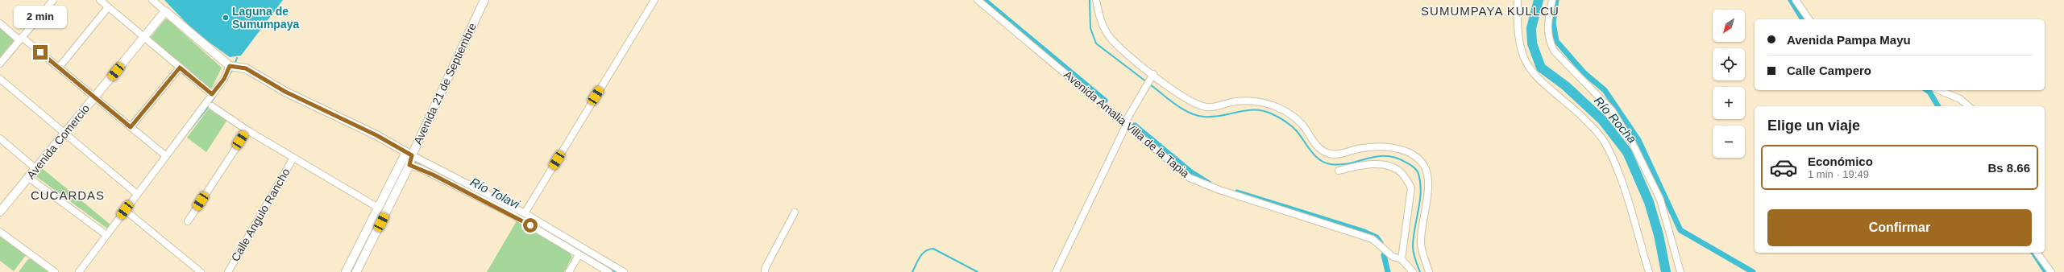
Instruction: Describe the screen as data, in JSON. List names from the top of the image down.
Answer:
{
  "streets": {
    "street": [
      "Avenida 21 de Septiembre",
      "Avenida Amalia Villa de la Tapia",
      "Avenida Comercio",
      "Calle Angulo Rancho"
    ]
  },
  "districts": ["SUMUMPAYA KULLCU", "CUCARDAS"],
  "water": ["Río Rocha", "Río Tolavi"],
  "places": ["Laguna de Sumumpaya"],
  "north": "bottom left",
  "page": {
    "bubble": "2 min",
    "map_buttons": ["+", "−"],
    "banner": ["Avenida Pampa Mayu", "Calle Campero"],
    "heading": "Elige un viaje",
    "list": [
      {
        "name": "Económico",
        "note": "1 min · 19:49",
        "value": "Bs 8.66"
      }
    ],
    "buttons": "Confirmar"
  }
}
